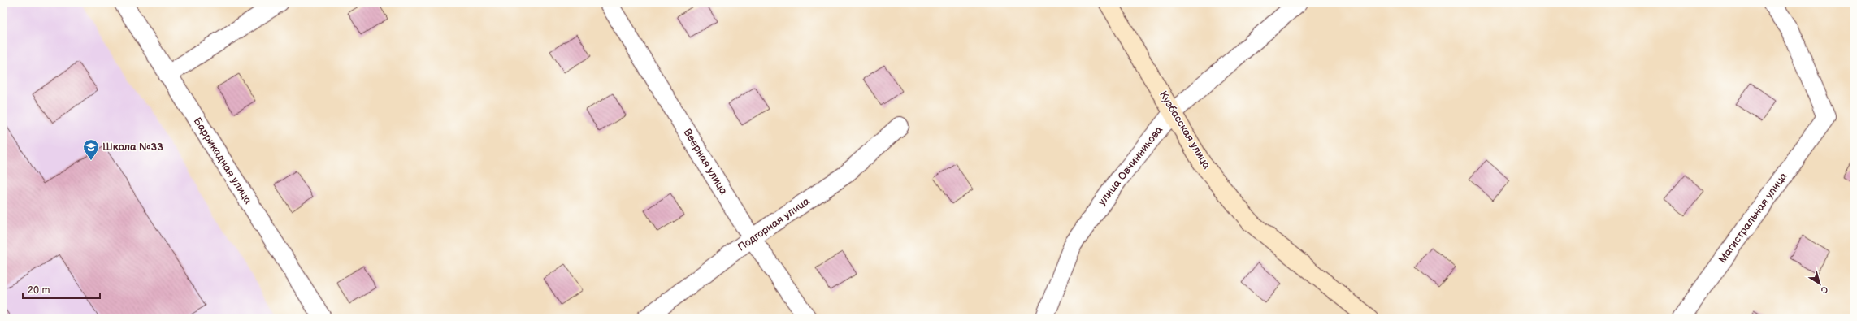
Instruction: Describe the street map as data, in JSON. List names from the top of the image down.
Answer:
{
  "streets": {
    "street": [
      "Кузбасская улица",
      "Баррикадная улица",
      "Веерная улица",
      "улица Овчинникова",
      "Магистральная улица",
      "Подгорная улица"
    ]
  },
  "crossings": [
    ["Кузбасская улица", "улица Овчинникова"],
    ["Веерная улица", "Подгорная улица"]
  ],
  "places": {
    "school or university": ["Школа №33"]
  },
  "scale_bar": "20 m",
  "north": "bottom right"
}
